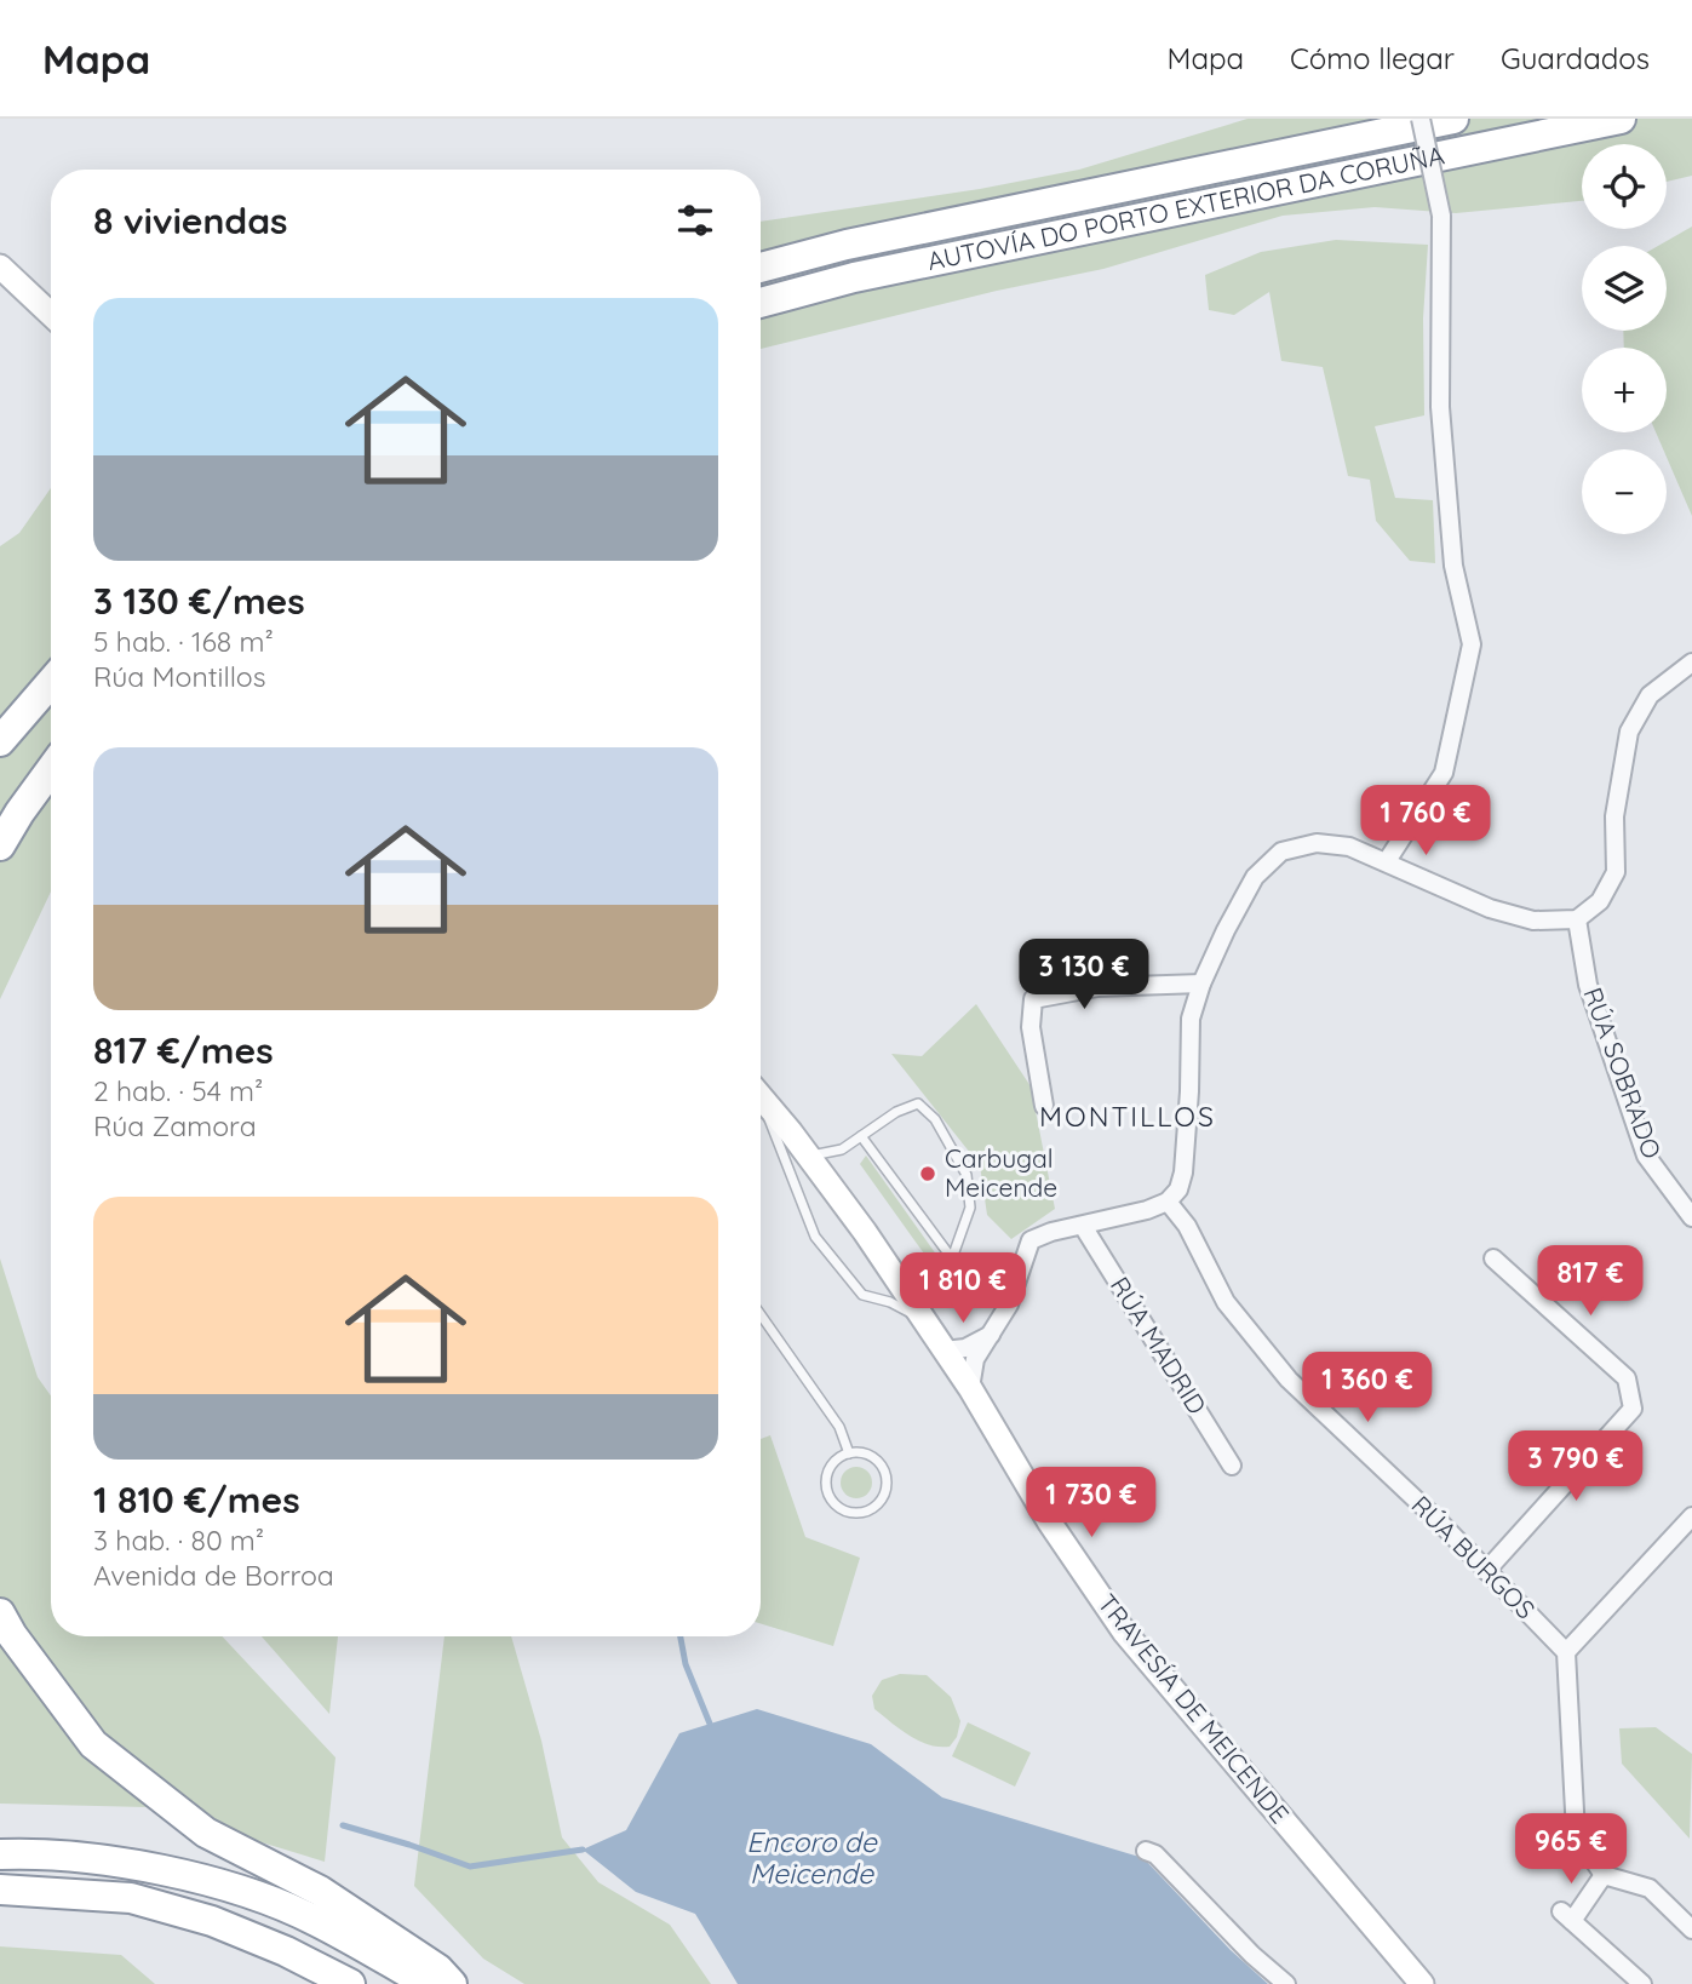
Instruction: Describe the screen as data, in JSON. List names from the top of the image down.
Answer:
{
  "streets": {
    "highway": ["AUTOVÍA DO PORTO EXTERIOR DA CORUÑA"],
    "main road": ["TRAVESÍA DE MEICENDE"],
    "street": ["RÚA SOBRADO", "RÚA MADRID", "RÚA BURGOS"]
  },
  "districts": ["MONTILLOS"],
  "water": ["Encoro de Meicende"],
  "places": ["Carbugal Meicende"],
  "page": {
    "header": "Mapa",
    "nav": ["Mapa", "Cómo llegar", "Guardados"],
    "map_buttons": ["+", "−"],
    "heading": "8 viviendas",
    "list": [
      {
        "name": "3 130 €/mes",
        "note": "5 hab. · 168 m² · Rúa Montillos"
      },
      {
        "name": "817 €/mes",
        "note": "2 hab. · 54 m² · Rúa Zamora"
      },
      {
        "name": "1 810 €/mes",
        "note": "3 hab. · 80 m² · Avenida de Borroa"
      }
    ],
    "price": [
      "1 760 €",
      "3 130 €",
      "817 €",
      "1 810 €",
      "1 360 €",
      "3 790 €",
      "1 730 €",
      "965 €"
    ]
  }
}
